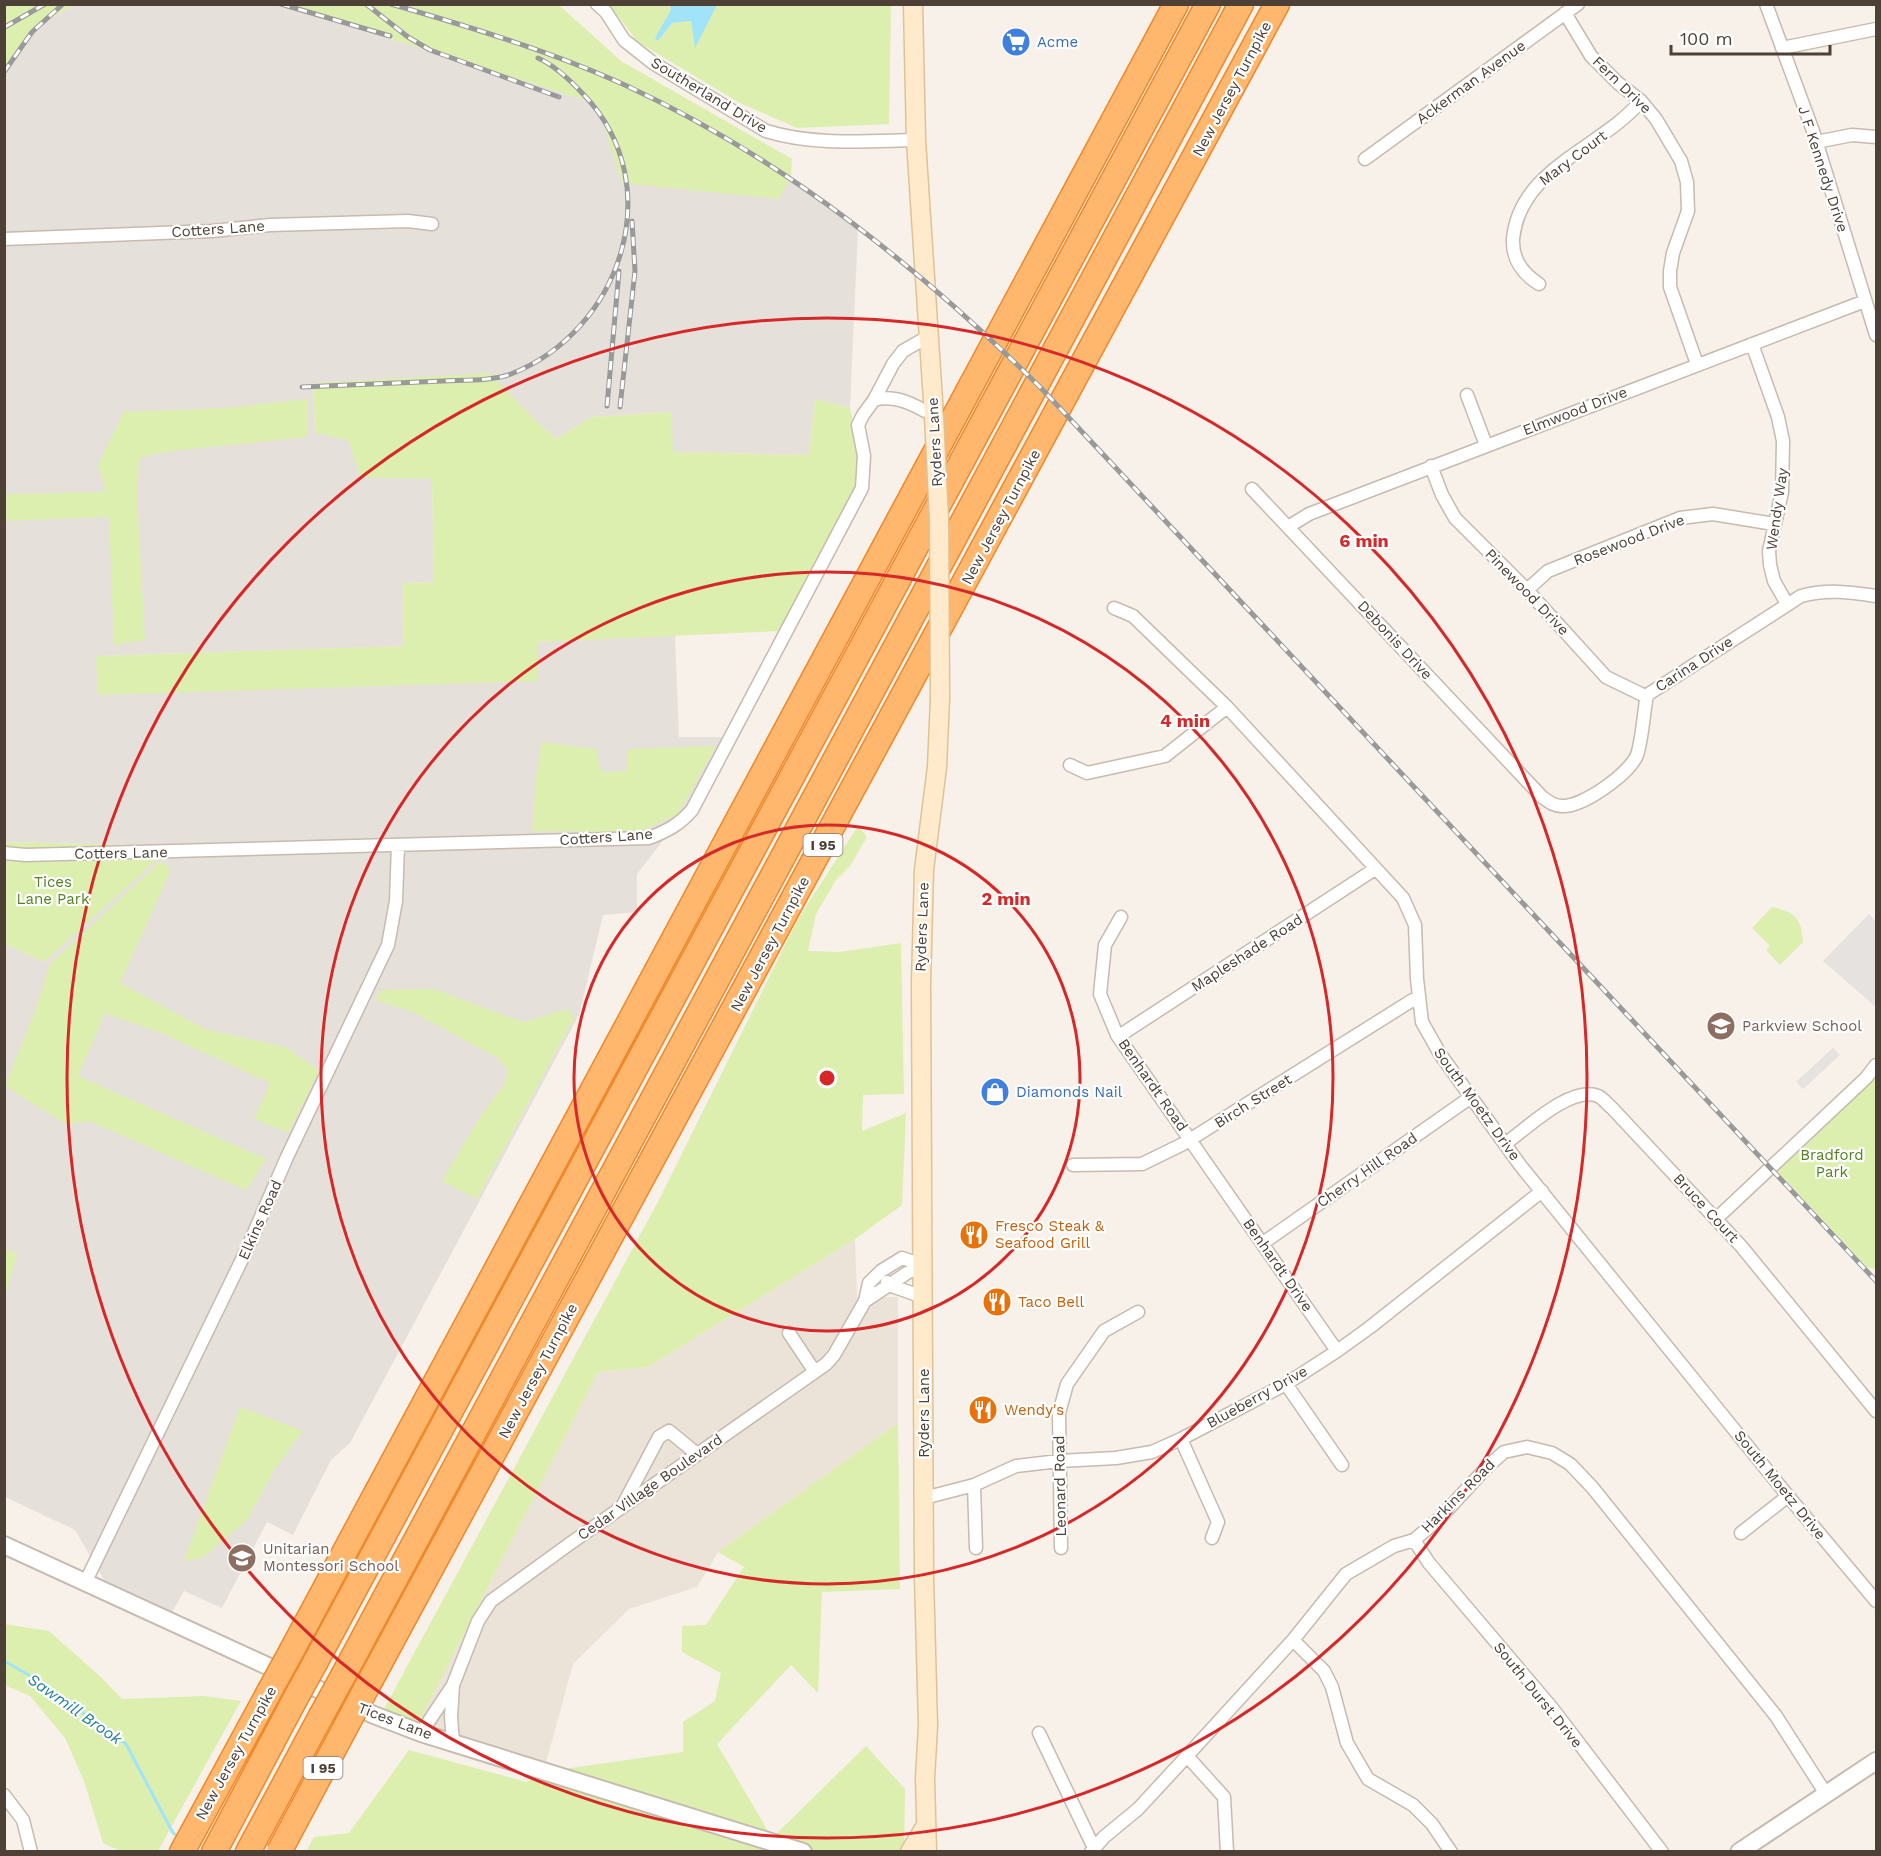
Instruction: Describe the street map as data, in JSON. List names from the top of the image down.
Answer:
{
  "streets": {
    "highway": ["New Jersey Turnpike", "I 95"],
    "main road": ["Ryders Lane"],
    "street": [
      "Ackerman Avenue",
      "Fern Drive",
      "Southerland Drive",
      "Mary Court",
      "J F Kennedy Drive",
      "Cotters Lane",
      "Elmwood Drive",
      "Wendy Way",
      "Rosewood Drive",
      "Pinewood Drive",
      "Debonis Drive",
      "Carina Drive",
      "Mapleshade Road",
      "Benhardt Road",
      "Birch Street",
      "South Moetz Drive",
      "Cherry Hill Road",
      "Bruce Court",
      "Elkins Road",
      "Benhardt Drive",
      "Blueberry Drive",
      "Leonard Road",
      "Cedar Village Boulevard",
      "Harkins Road",
      "South Durst Drive",
      "Tices Lane"
    ]
  },
  "crossings": [
    ["Ackerman Avenue", "Fern Drive"],
    ["Fern Drive", "Mary Court"],
    ["Fern Drive", "Elmwood Drive"],
    ["Southerland Drive", "Ryders Lane"],
    ["J F Kennedy Drive", "Elmwood Drive"],
    ["Cotters Lane", "Ryders Lane"],
    ["Cotters Lane", "Elkins Road"],
    ["Elmwood Drive", "Wendy Way"],
    ["Elmwood Drive", "Pinewood Drive"],
    ["Elmwood Drive", "Debonis Drive"],
    ["Ryders Lane", "Blueberry Drive"],
    ["Ryders Lane", "Cedar Village Boulevard"],
    ["Wendy Way", "Rosewood Drive"],
    ["Wendy Way", "Carina Drive"],
    ["Rosewood Drive", "Pinewood Drive"],
    ["Pinewood Drive", "Carina Drive"],
    ["Debonis Drive", "Carina Drive"],
    ["Mapleshade Road", "Benhardt Road"],
    ["Mapleshade Road", "South Moetz Drive"],
    ["Benhardt Road", "Birch Street"],
    ["Benhardt Road", "Benhardt Drive"],
    ["Birch Street", "South Moetz Drive"],
    ["South Moetz Drive", "Cherry Hill Road"],
    ["South Moetz Drive", "Bruce Court"],
    ["South Moetz Drive", "Blueberry Drive"],
    ["Cherry Hill Road", "Benhardt Drive"],
    ["Elkins Road", "Tices Lane"],
    ["Benhardt Drive", "Blueberry Drive"],
    ["Blueberry Drive", "Leonard Road"],
    ["Cedar Village Boulevard", "Tices Lane"],
    ["Harkins Road", "South Durst Drive"]
  ],
  "water": ["Sawmill Brook"],
  "parks": ["Tices Lane Park", "Bradford Park"],
  "places": {
    "supermarket": ["Acme"],
    "school or university": ["Parkview School", "Unitarian Montessori School"],
    "shop": ["Diamonds Nail"],
    "restaurant": ["Fresco Steak & Seafood Grill", "Taco Bell", "Wendy's"]
  },
  "scale_bar": "100 m",
  "rings": ["6 min", "4 min", "2 min"]
}
